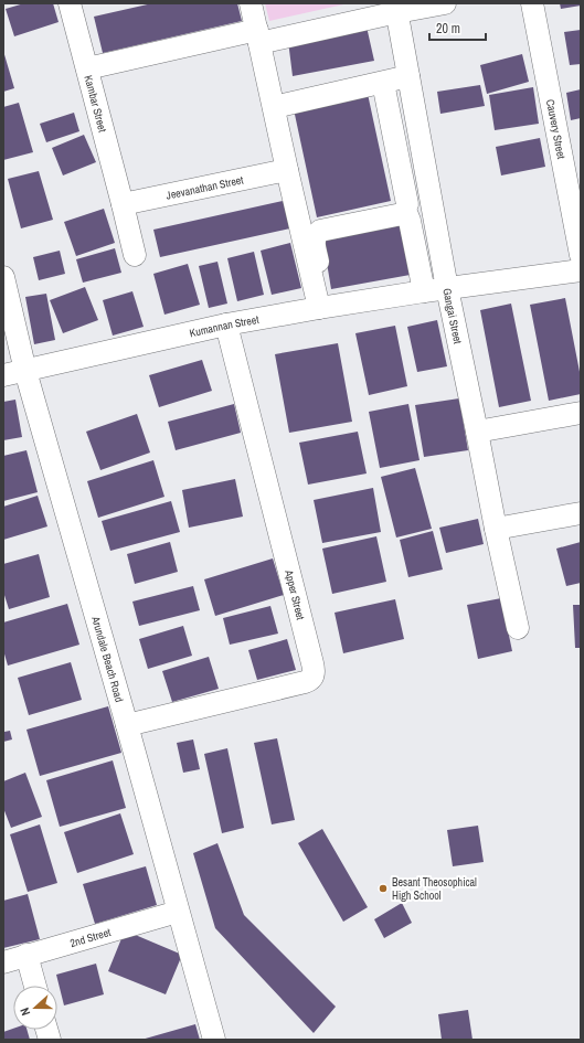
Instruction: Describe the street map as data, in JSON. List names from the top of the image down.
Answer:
{
  "streets": {
    "street": [
      "Kambar Street",
      "Cauvery Street",
      "Jeevanathan Street",
      "Gangai Street",
      "Kumannan Street",
      "Apper Street",
      "Arundale Beach Road",
      "2nd Street"
    ]
  },
  "crossings": [
    ["Kambar Street", "Jeevanathan Street"],
    ["Gangai Street", "Kumannan Street"],
    ["Kumannan Street", "Apper Street"],
    ["Kumannan Street", "Arundale Beach Road"],
    ["Apper Street", "Arundale Beach Road"],
    ["Arundale Beach Road", "2nd Street"]
  ],
  "places": ["Besant Theosophical High School"],
  "scale_bar": "20 m",
  "north": "left"
}
